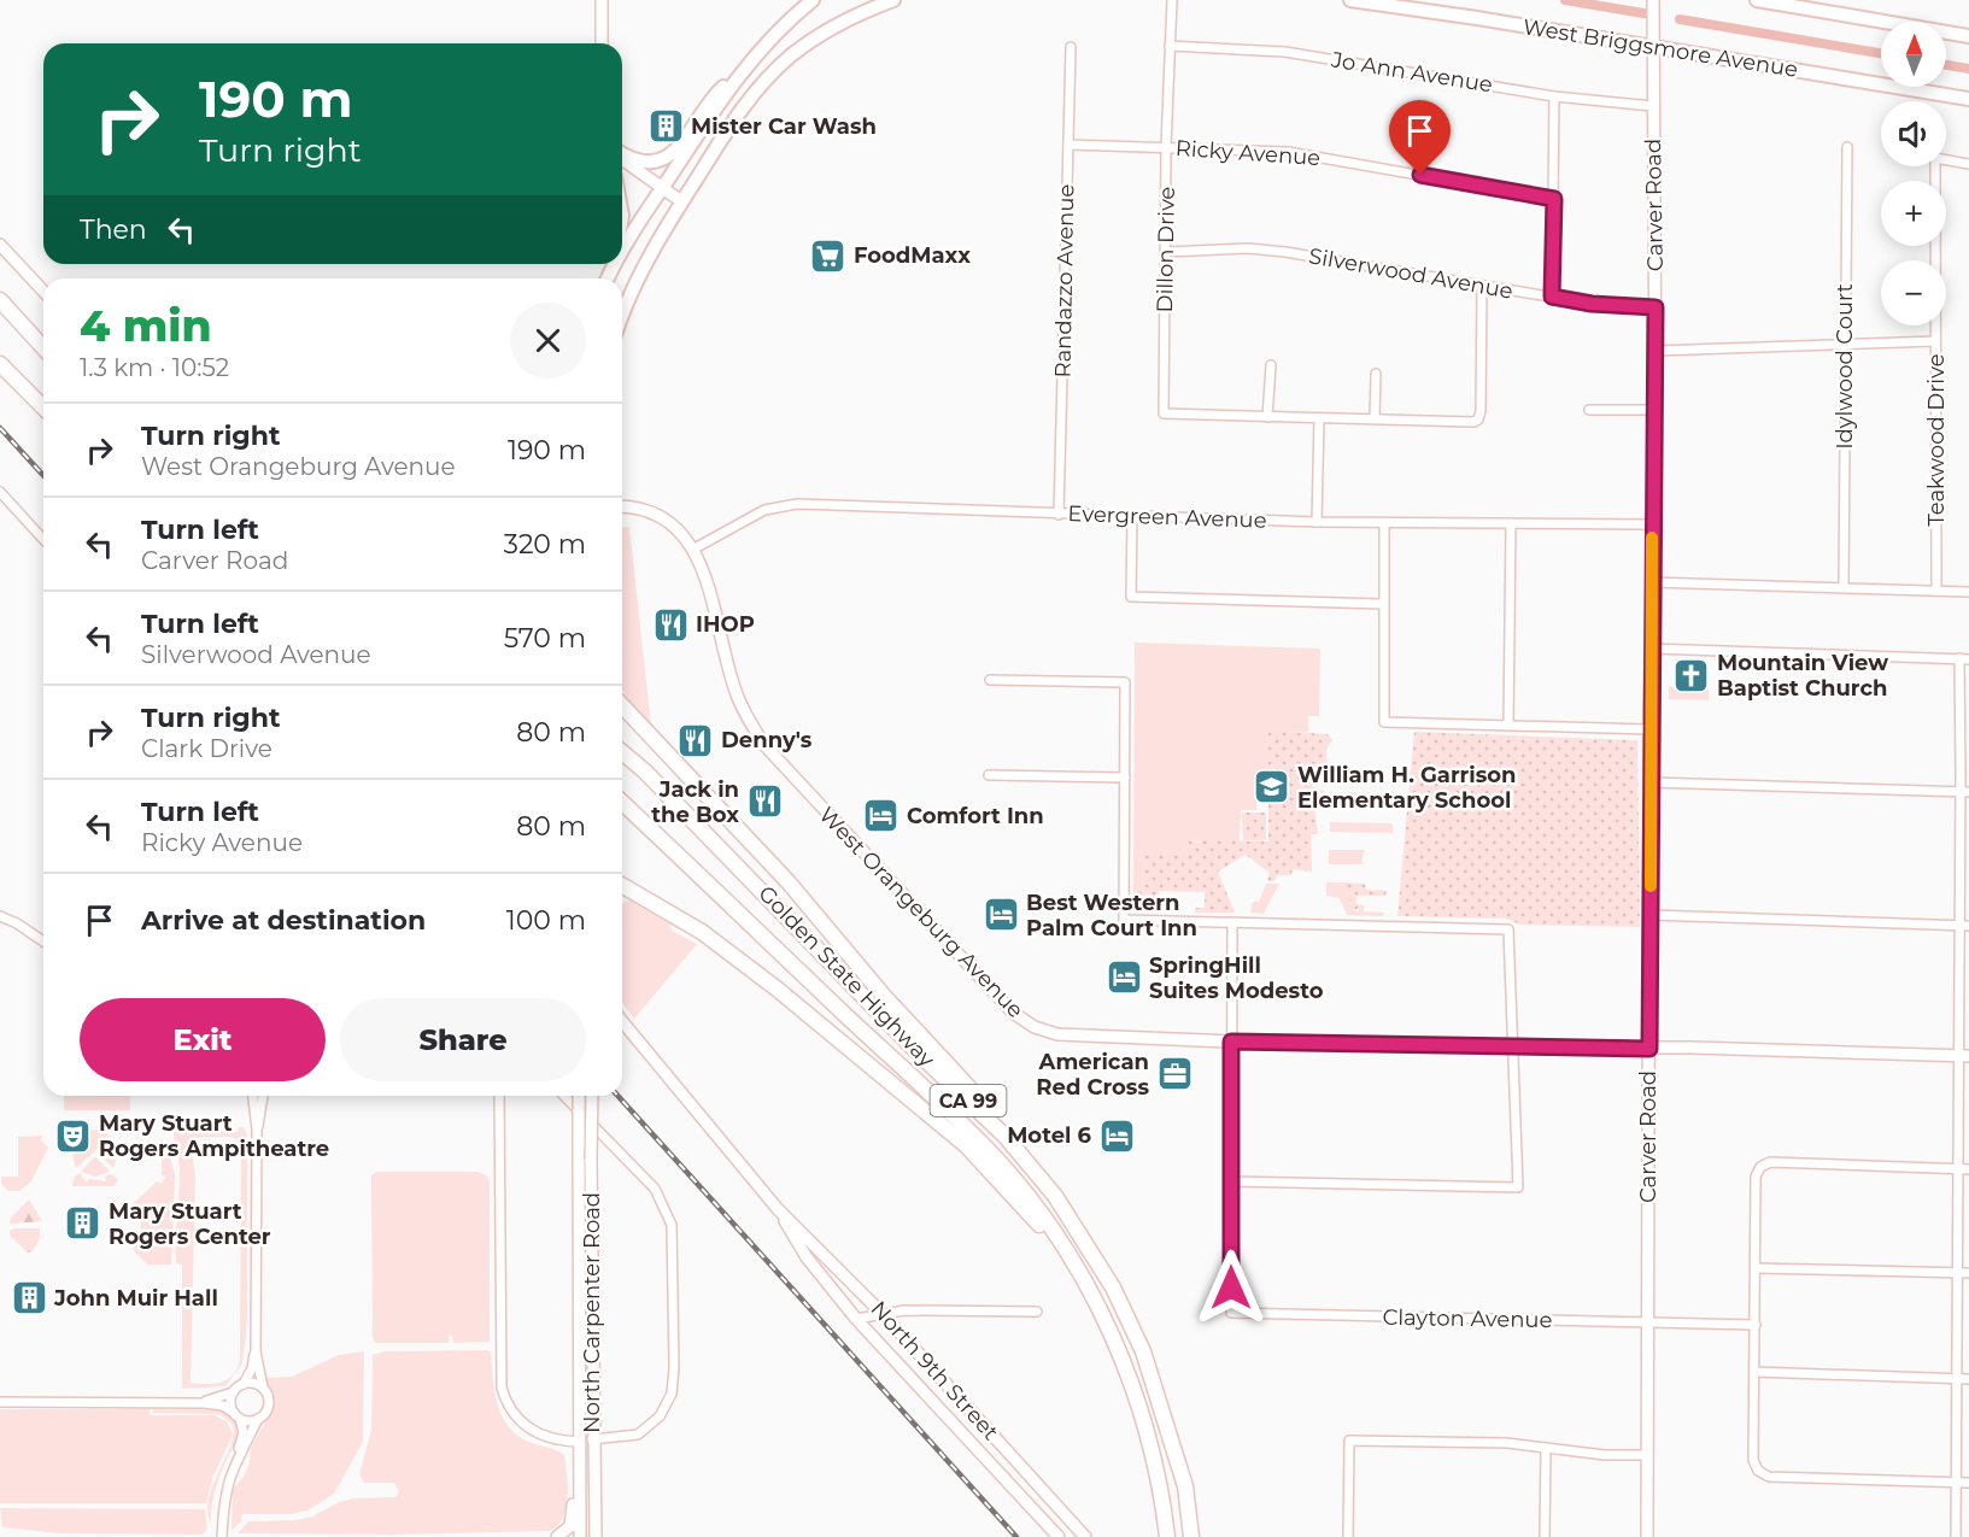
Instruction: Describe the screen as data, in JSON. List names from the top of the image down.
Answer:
{
  "streets": {
    "highway": ["Golden State Highway", "CA 99"],
    "main road": ["West Briggsmore Avenue"],
    "street": [
      "Jo Ann Avenue",
      "Ricky Avenue",
      "Carver Road",
      "Dillon Drive",
      "Silverwood Avenue",
      "Randazzo Avenue",
      "Idylwood Court",
      "Teakwood Drive",
      "Evergreen Avenue",
      "West Orangeburg Avenue",
      "North Carpenter Road",
      "Clayton Avenue",
      "North 9th Street"
    ]
  },
  "crossings": [
    ["West Briggsmore Avenue", "Carver Road"],
    ["Jo Ann Avenue", "Carver Road"],
    ["Jo Ann Avenue", "Dillon Drive"],
    ["Ricky Avenue", "Dillon Drive"],
    ["Ricky Avenue", "Randazzo Avenue"],
    ["Carver Road", "Silverwood Avenue"],
    ["Carver Road", "Evergreen Avenue"],
    ["Carver Road", "West Orangeburg Avenue"],
    ["Carver Road", "Clayton Avenue"],
    ["Dillon Drive", "Silverwood Avenue"],
    ["Randazzo Avenue", "Evergreen Avenue"],
    ["Evergreen Avenue", "West Orangeburg Avenue"]
  ],
  "places": {
    "building": ["Mister Car Wash", "Mary Stuart Rogers Center", "John Muir Hall"],
    "supermarket": ["FoodMaxx"],
    "restaurant": ["IHOP", "Denny's", "Jack in the Box"],
    "church": ["Mountain View Baptist Church"],
    "school or university": ["William H. Garrison Elementary School"],
    "hotel": [
      "Comfort Inn",
      "Best Western Palm Court Inn",
      "SpringHill Suites Modesto",
      "Motel 6"
    ],
    "office": ["American Red Cross"],
    "theatre": ["Mary Stuart Rogers Ampitheatre"]
  },
  "north": "top",
  "page": {
    "map_buttons": ["+", "−"],
    "turn": ["190 m", "Turn right"],
    "then": "Then",
    "heading": ["4 min", "1.3 km · 10:52"],
    "list": [
      {
        "name": "Turn right",
        "note": "West Orangeburg Avenue",
        "value": "190 m"
      },
      {
        "name": "Turn left",
        "note": "Carver Road",
        "value": "320 m"
      },
      {
        "name": "Turn left",
        "note": "Silverwood Avenue",
        "value": "570 m"
      },
      {
        "name": "Turn right",
        "note": "Clark Drive",
        "value": "80 m"
      },
      {
        "name": "Turn left",
        "note": "Ricky Avenue",
        "value": "80 m"
      },
      {
        "name": "Arrive at destination",
        "value": "100 m"
      }
    ],
    "buttons": ["Exit", "Share"]
  }
}
